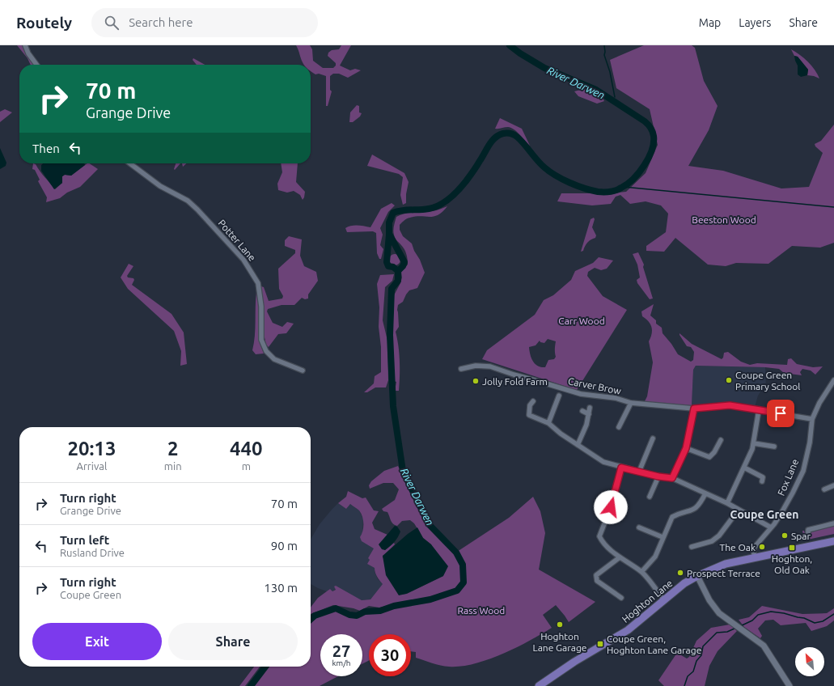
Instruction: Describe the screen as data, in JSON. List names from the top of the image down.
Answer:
{
  "streets": {
    "main road": ["Hoghton Lane"],
    "street": ["Potter Lane", "Carver Brow", "Fox Lane"]
  },
  "crossings": [
    ["Fox Lane", "Hoghton Lane"]
  ],
  "districts": ["Coupe Green"],
  "water": ["River Darwen"],
  "parks": ["Beeston Wood", "Carr Wood", "Rass Wood"],
  "places": {
    "other": [
      "Coupe Green Primary School",
      "Jolly Fold Farm",
      "Spar",
      "The Oak",
      "Prospect Terrace",
      "Hoghton Lane Garage"
    ],
    "transit": ["Hoghton, Old Oak", "Coupe Green, Hoghton Lane Garage"]
  },
  "north": "top left",
  "page": {
    "header": "Routely",
    "search": "Search here",
    "nav": ["Map", "Layers", "Share"],
    "turn": ["70 m", "Grange Drive"],
    "then": "Then",
    "eta": [
      "20:13",
      "Arrival",
      "2",
      "min",
      "440",
      "m"
    ],
    "list": [
      {
        "name": "Turn right",
        "note": "Grange Drive",
        "value": "70 m"
      },
      {
        "name": "Turn left",
        "note": "Rusland Drive",
        "value": "90 m"
      },
      {
        "name": "Turn right",
        "note": "Coupe Green",
        "value": "130 m"
      }
    ],
    "buttons": ["Exit", "Share"],
    "speed": "27 km/h",
    "limit": "30"
  }
}
